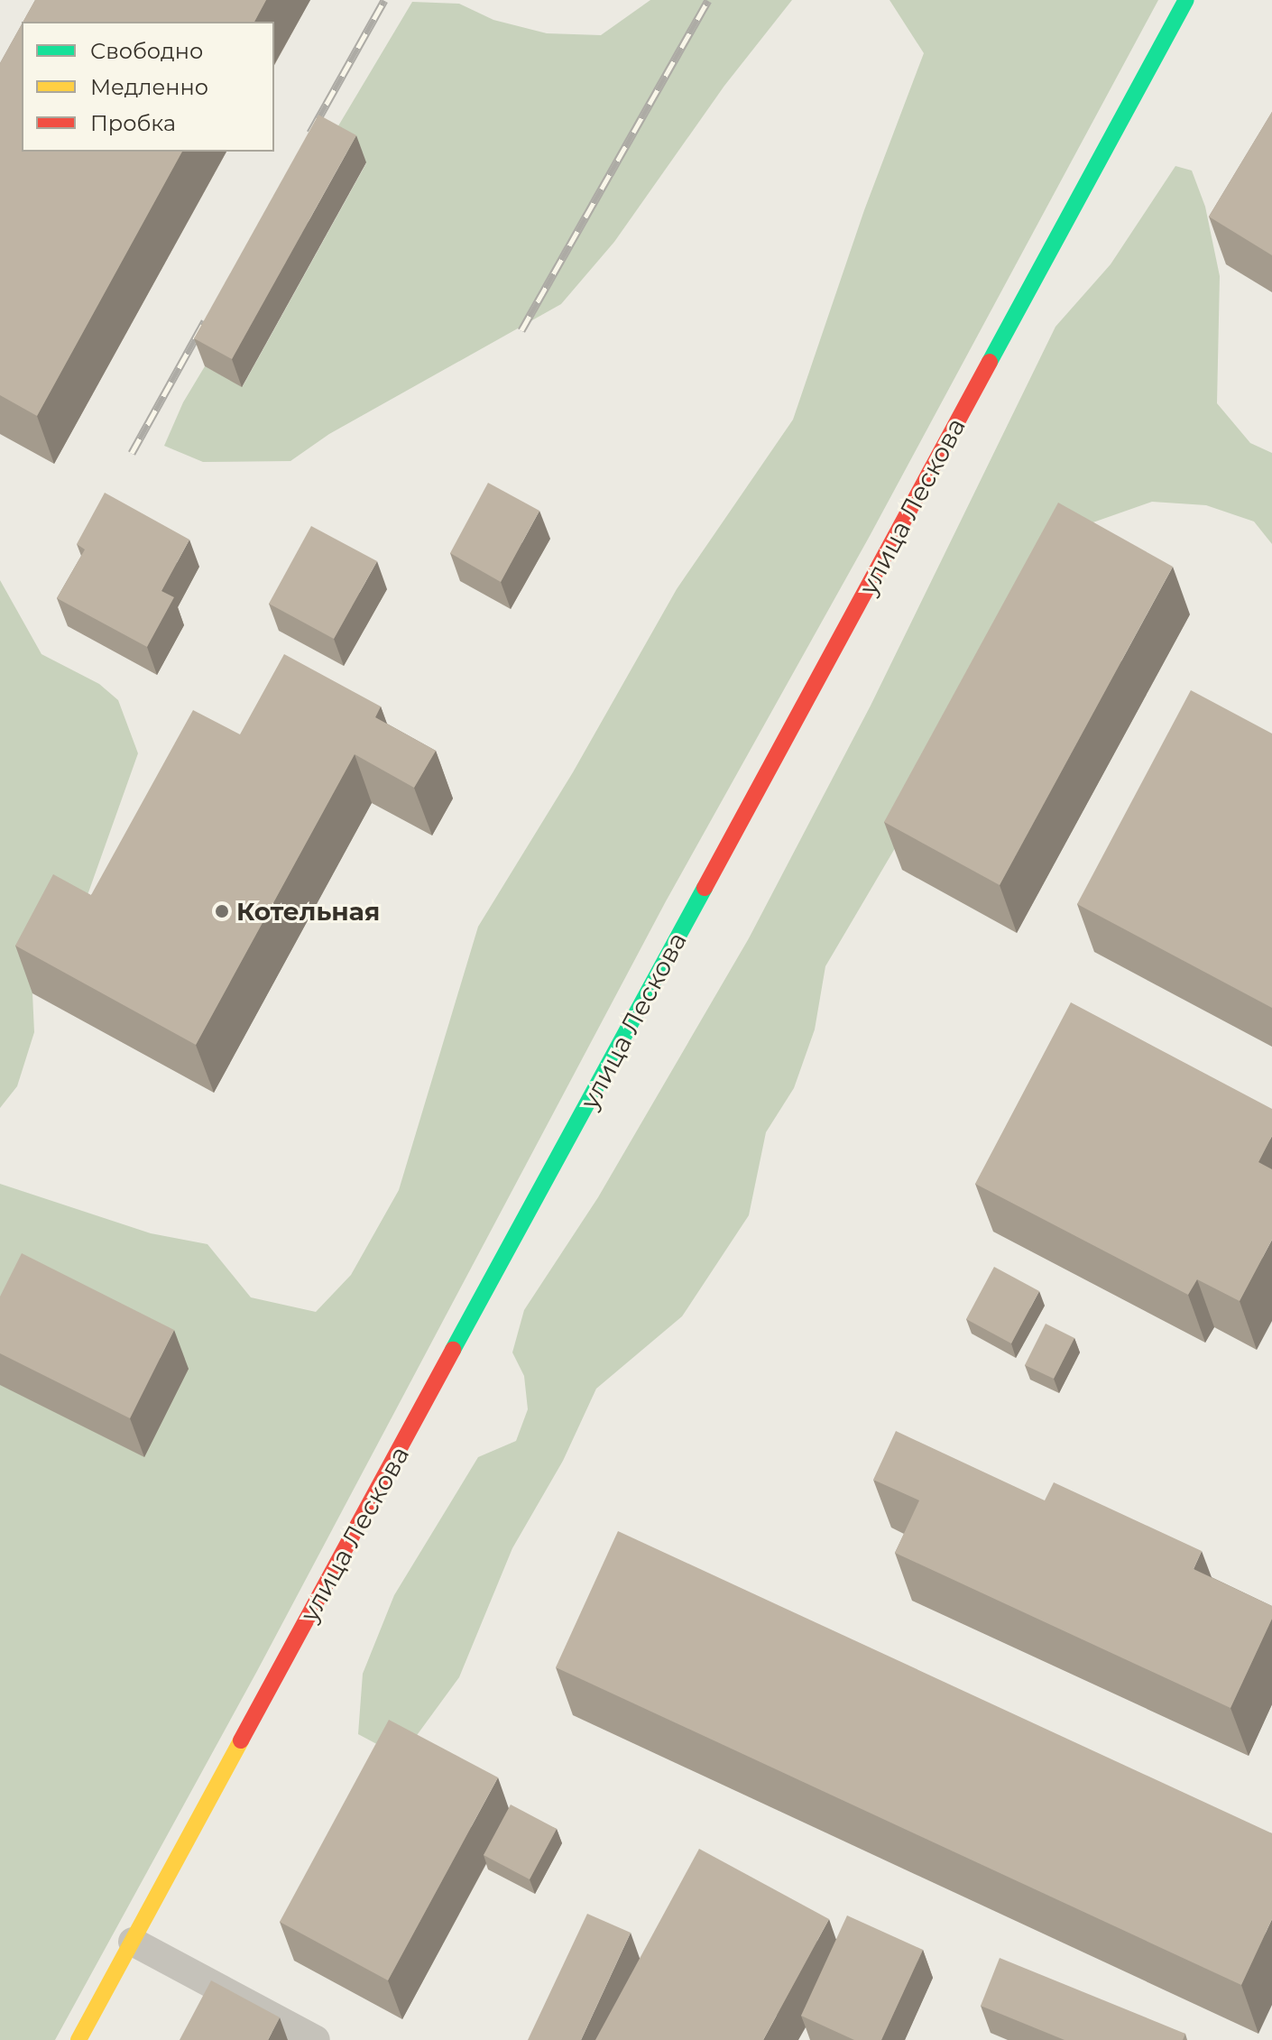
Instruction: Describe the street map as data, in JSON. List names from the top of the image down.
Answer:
{
  "streets": {
    "main road": ["улица Лескова"]
  },
  "places": ["Котельная"],
  "legend": ["Свободно", "Медленно", "Пробка"]
}
